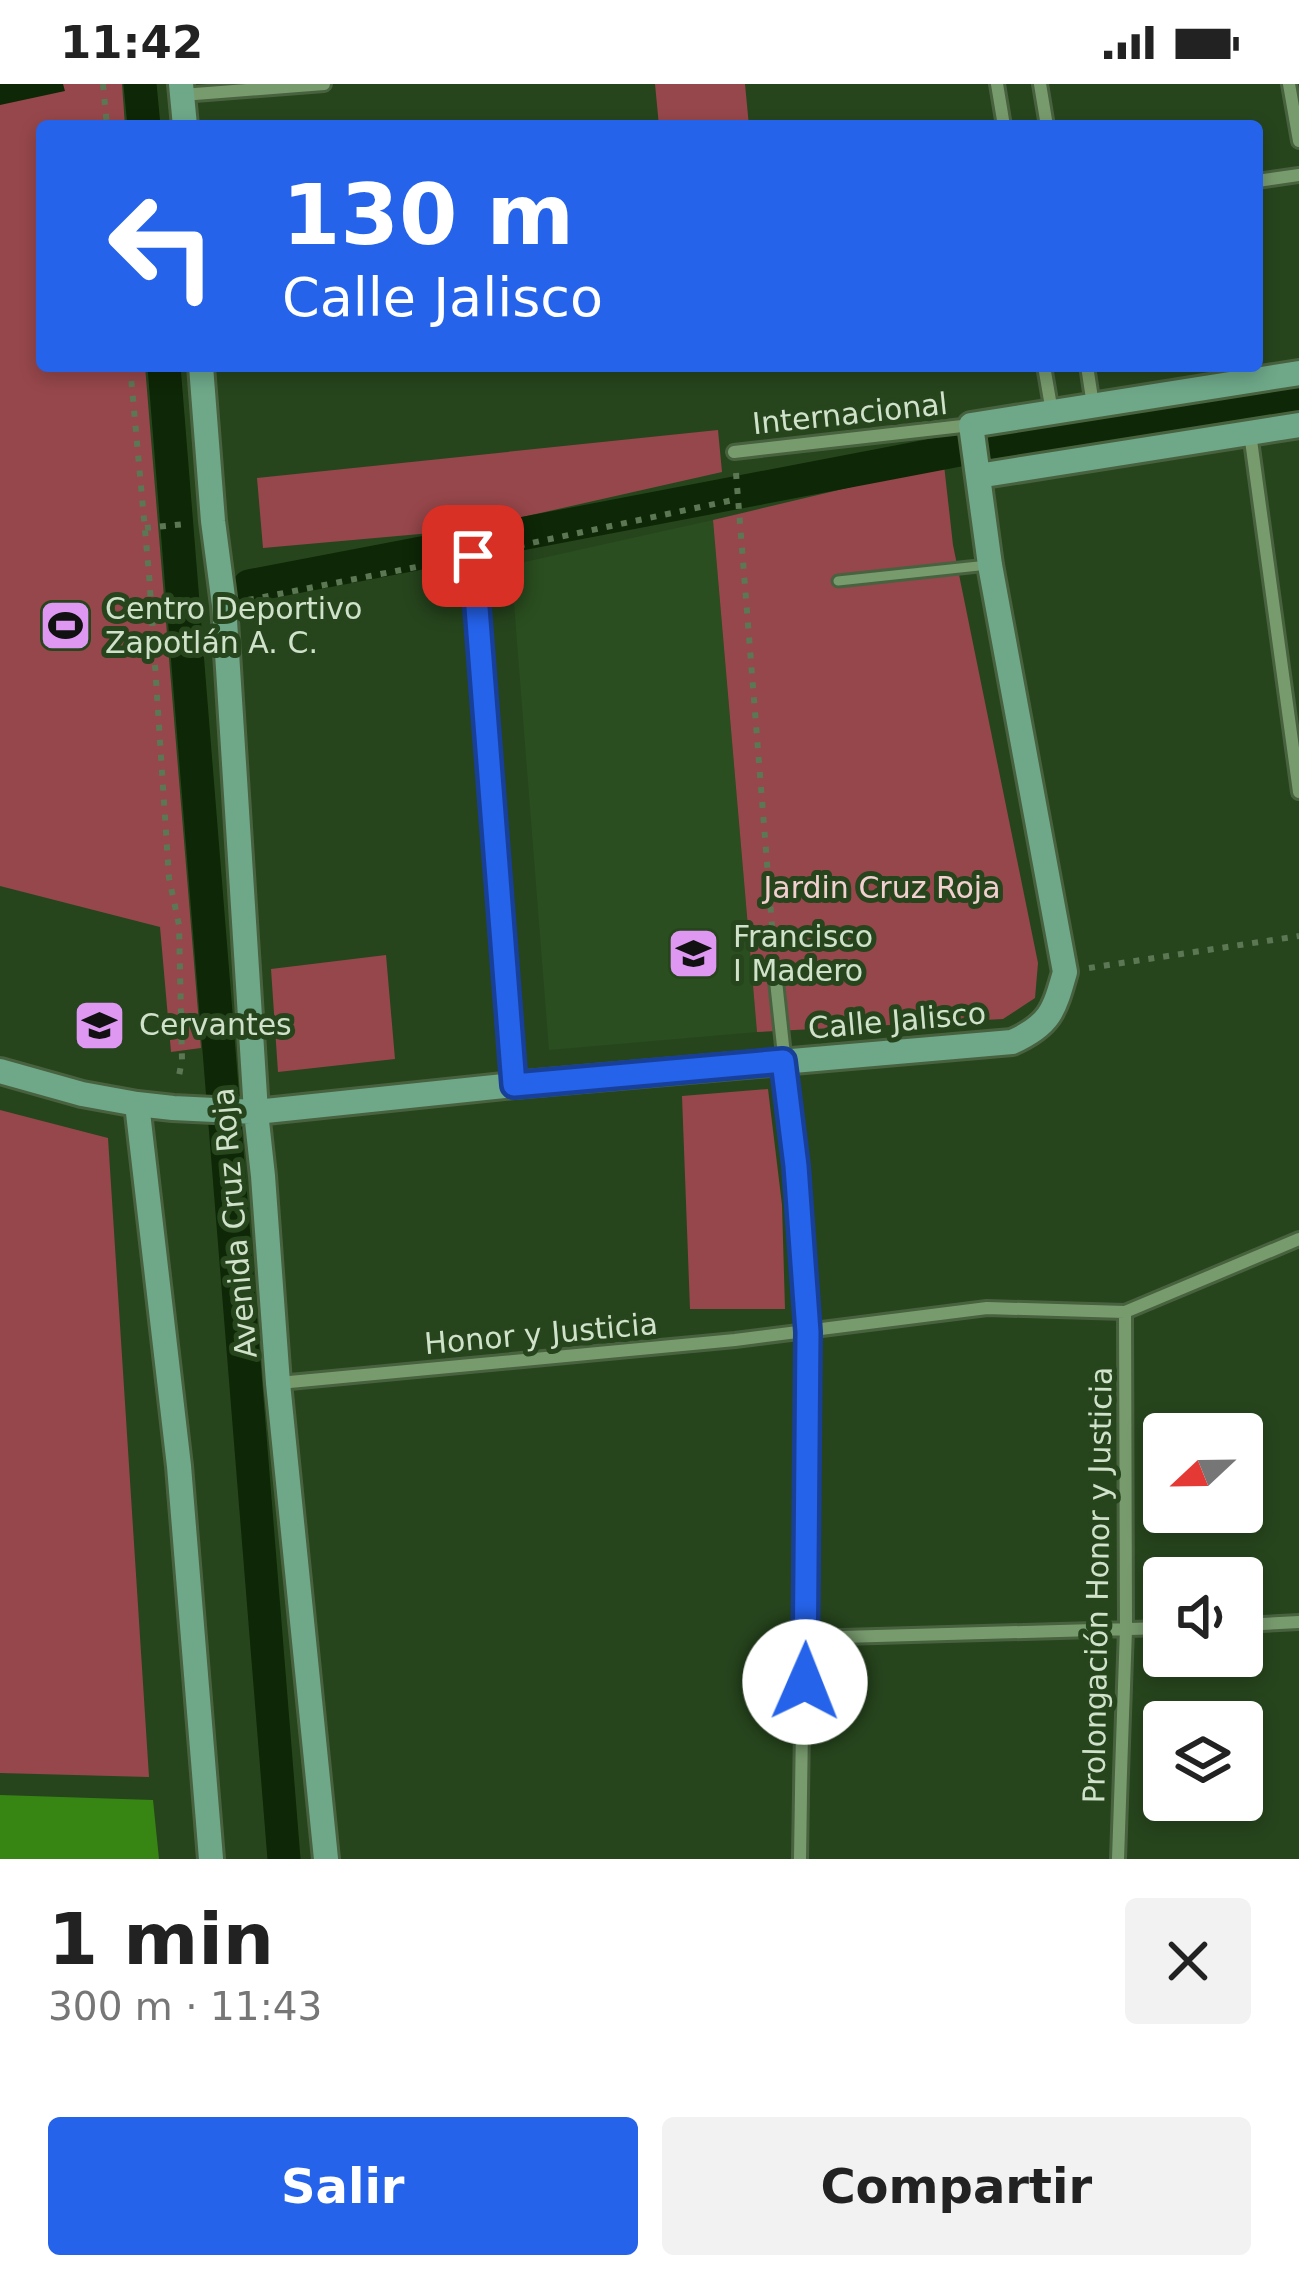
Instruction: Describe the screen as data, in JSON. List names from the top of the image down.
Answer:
{
  "streets": {
    "street": [
      "Internacional",
      "Calle Jalisco",
      "Avenida Cruz Roja",
      "Honor y Justicia",
      "Prolongación Honor y Justicia"
    ]
  },
  "crossings": [
    ["Calle Jalisco", "Avenida Cruz Roja"],
    ["Avenida Cruz Roja", "Honor y Justicia"],
    ["Honor y Justicia", "Prolongación Honor y Justicia"]
  ],
  "parks": ["Jardin Cruz Roja"],
  "places": {
    "sports": ["Centro Deportivo Zapotlán A. C."],
    "school or university": ["Francisco I Madero", "Cervantes"]
  },
  "north": "left",
  "page": {
    "status": "11:42",
    "turn": ["130 m", "Calle Jalisco"],
    "heading": ["1 min", "300 m · 11:43"],
    "buttons": ["Salir", "Compartir"]
  }
}
